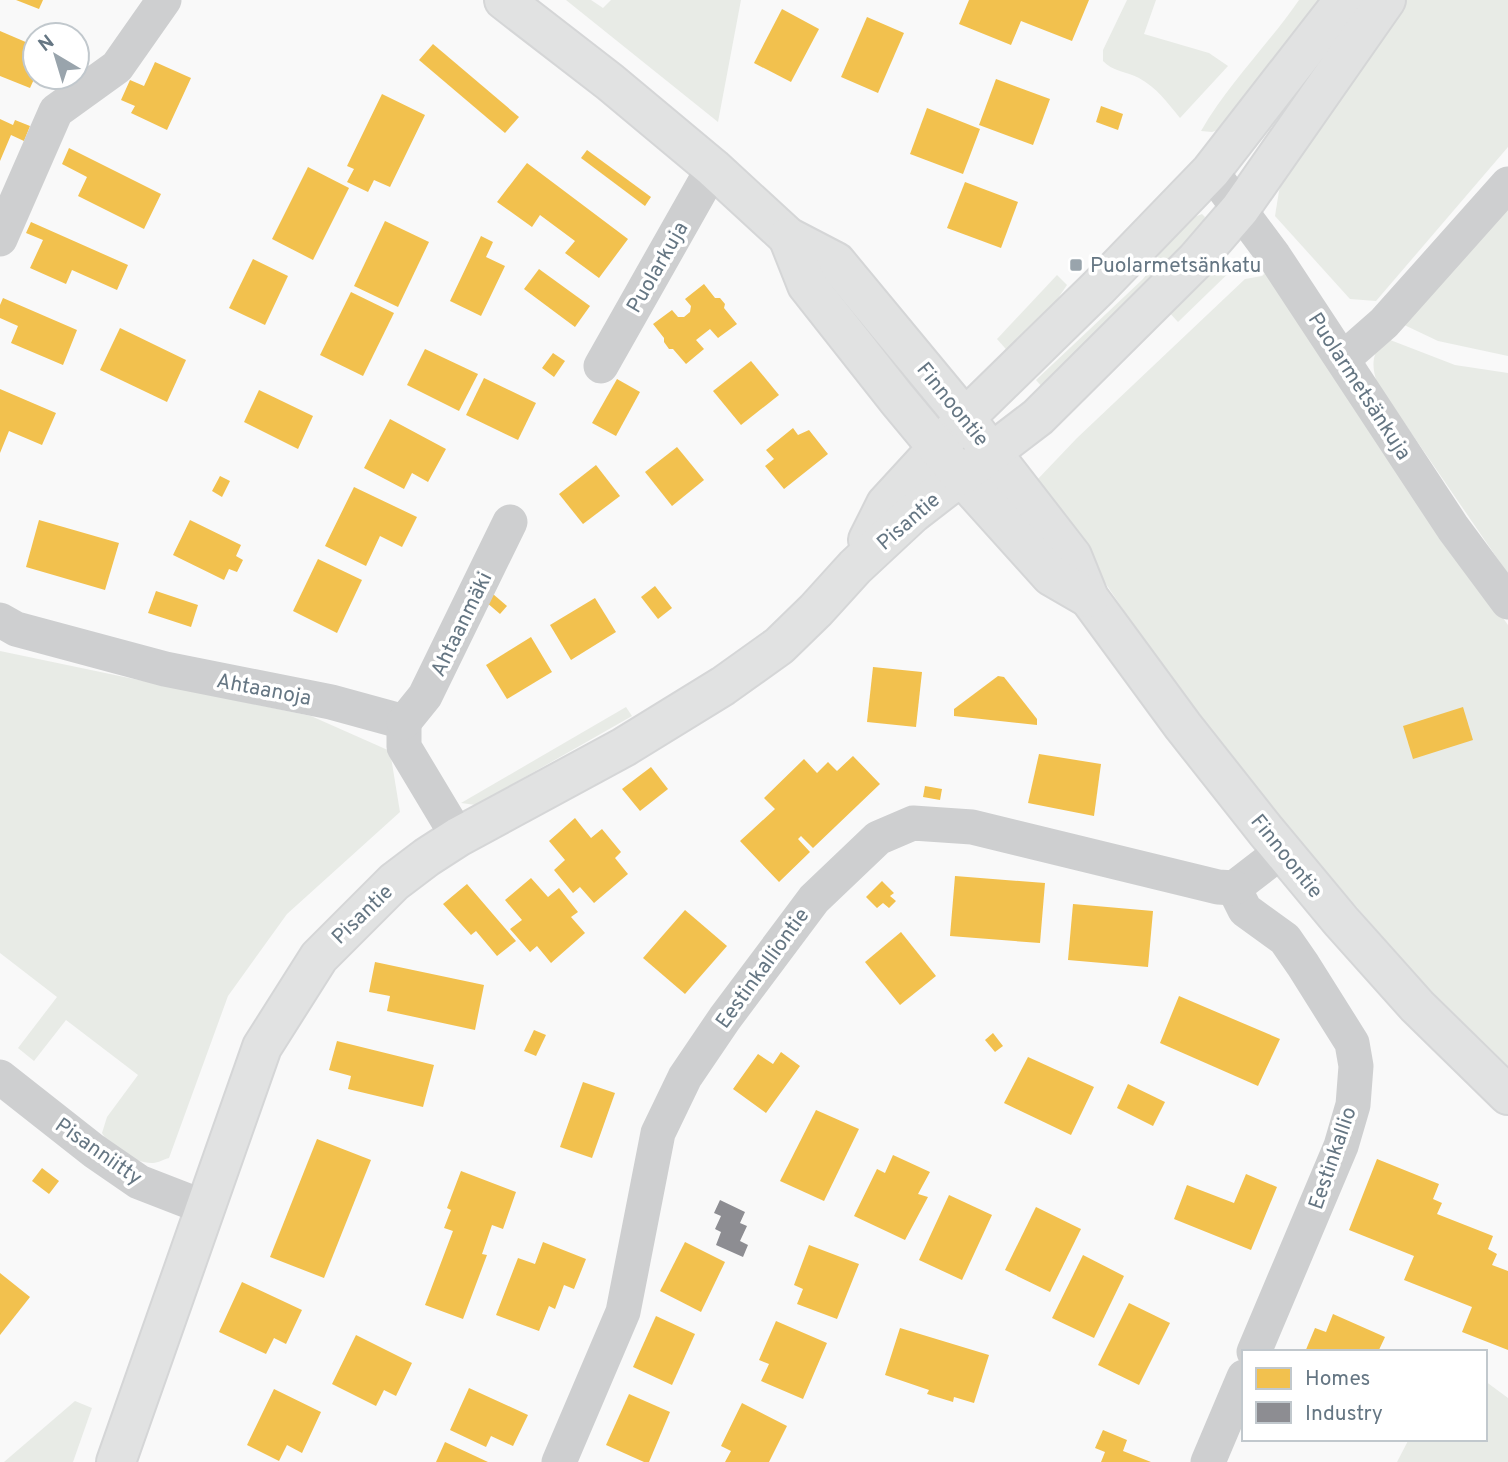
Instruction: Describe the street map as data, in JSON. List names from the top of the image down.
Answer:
{
  "streets": {
    "street": [
      "Puolarkuja",
      "Puolarmetsänkuja",
      "Finnoontie",
      "Pisantie",
      "Ahtaanmäki",
      "Ahtaanoja",
      "Eestinkalliontie",
      "Pisanniitty",
      "Eestinkallio"
    ]
  },
  "crossings": [
    ["Puolarkuja", "Finnoontie"],
    ["Finnoontie", "Pisantie"],
    ["Pisantie", "Pisanniitty"],
    ["Ahtaanmäki", "Ahtaanoja"],
    ["Eestinkalliontie", "Eestinkallio"]
  ],
  "places": {
    "transit": ["Puolarmetsänkatu"]
  },
  "legend": ["Homes", "Industry"],
  "north": "top left"
}
